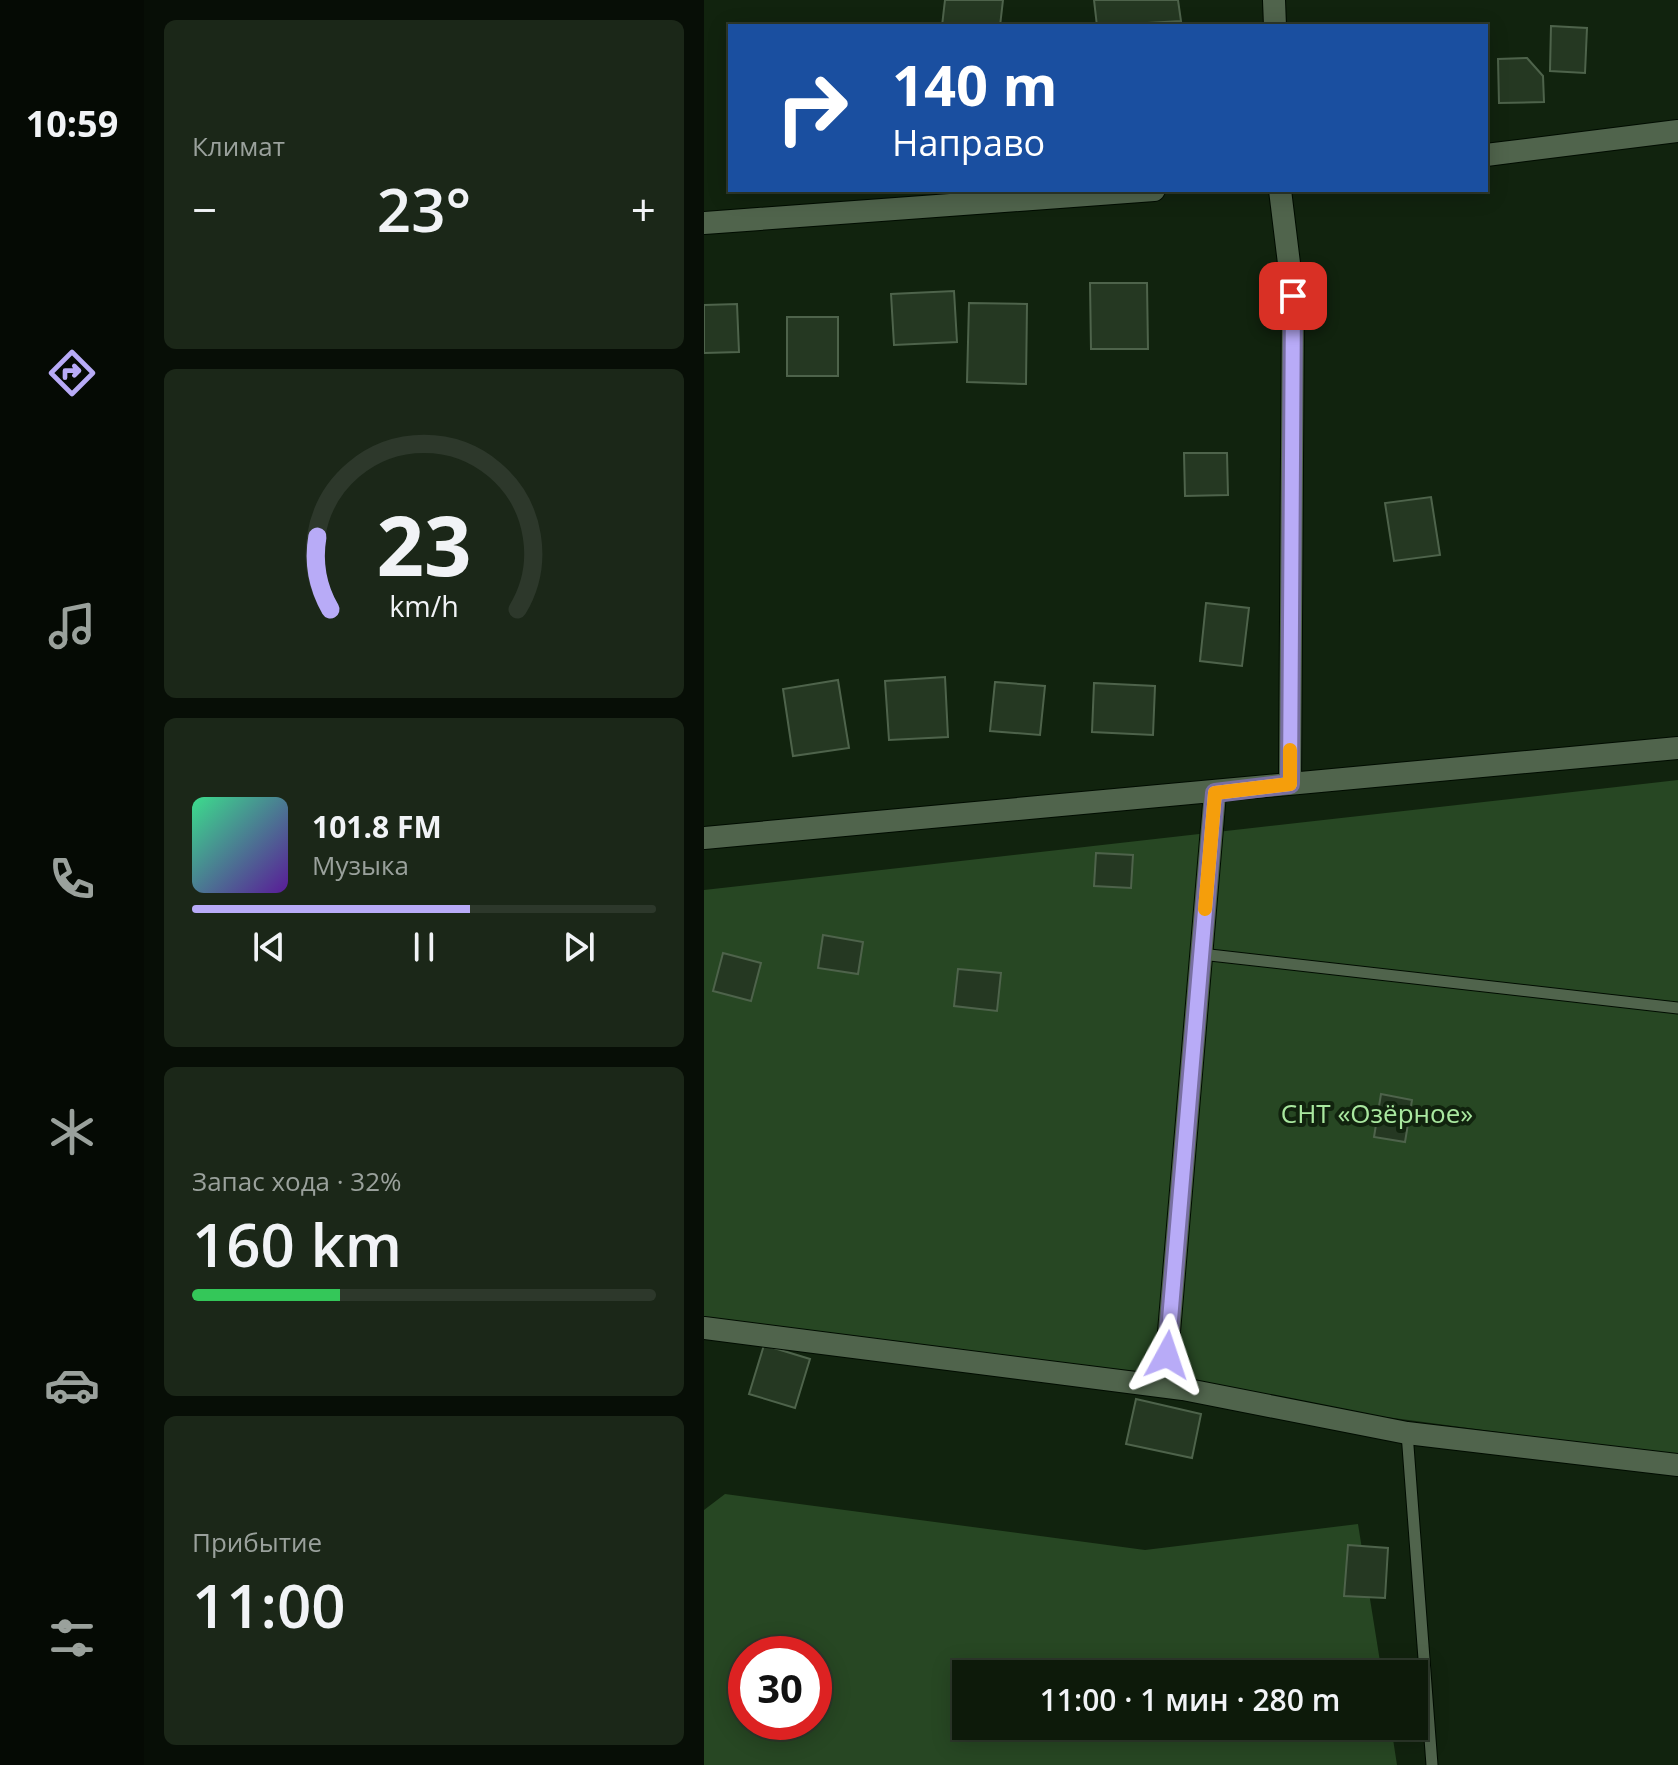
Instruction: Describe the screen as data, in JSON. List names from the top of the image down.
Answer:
{
  "parks": ["СНТ «Озёрное»"],
  "page": {
    "tabs": "10:59",
    "tile": [
      "Климат",
      ["Запас хода · 32%", "160 km"],
      ["Прибытие", "11:00"]
    ],
    "turn": ["140 m", "Направо"],
    "heat": ["−", "23°", "+"],
    "song": ["101.8 FM", "Музыка"],
    "limit": "30",
    "trip": "11:00 · 1 мин · 280 m",
    "gauge": ["23", "km/h"]
  }
}
